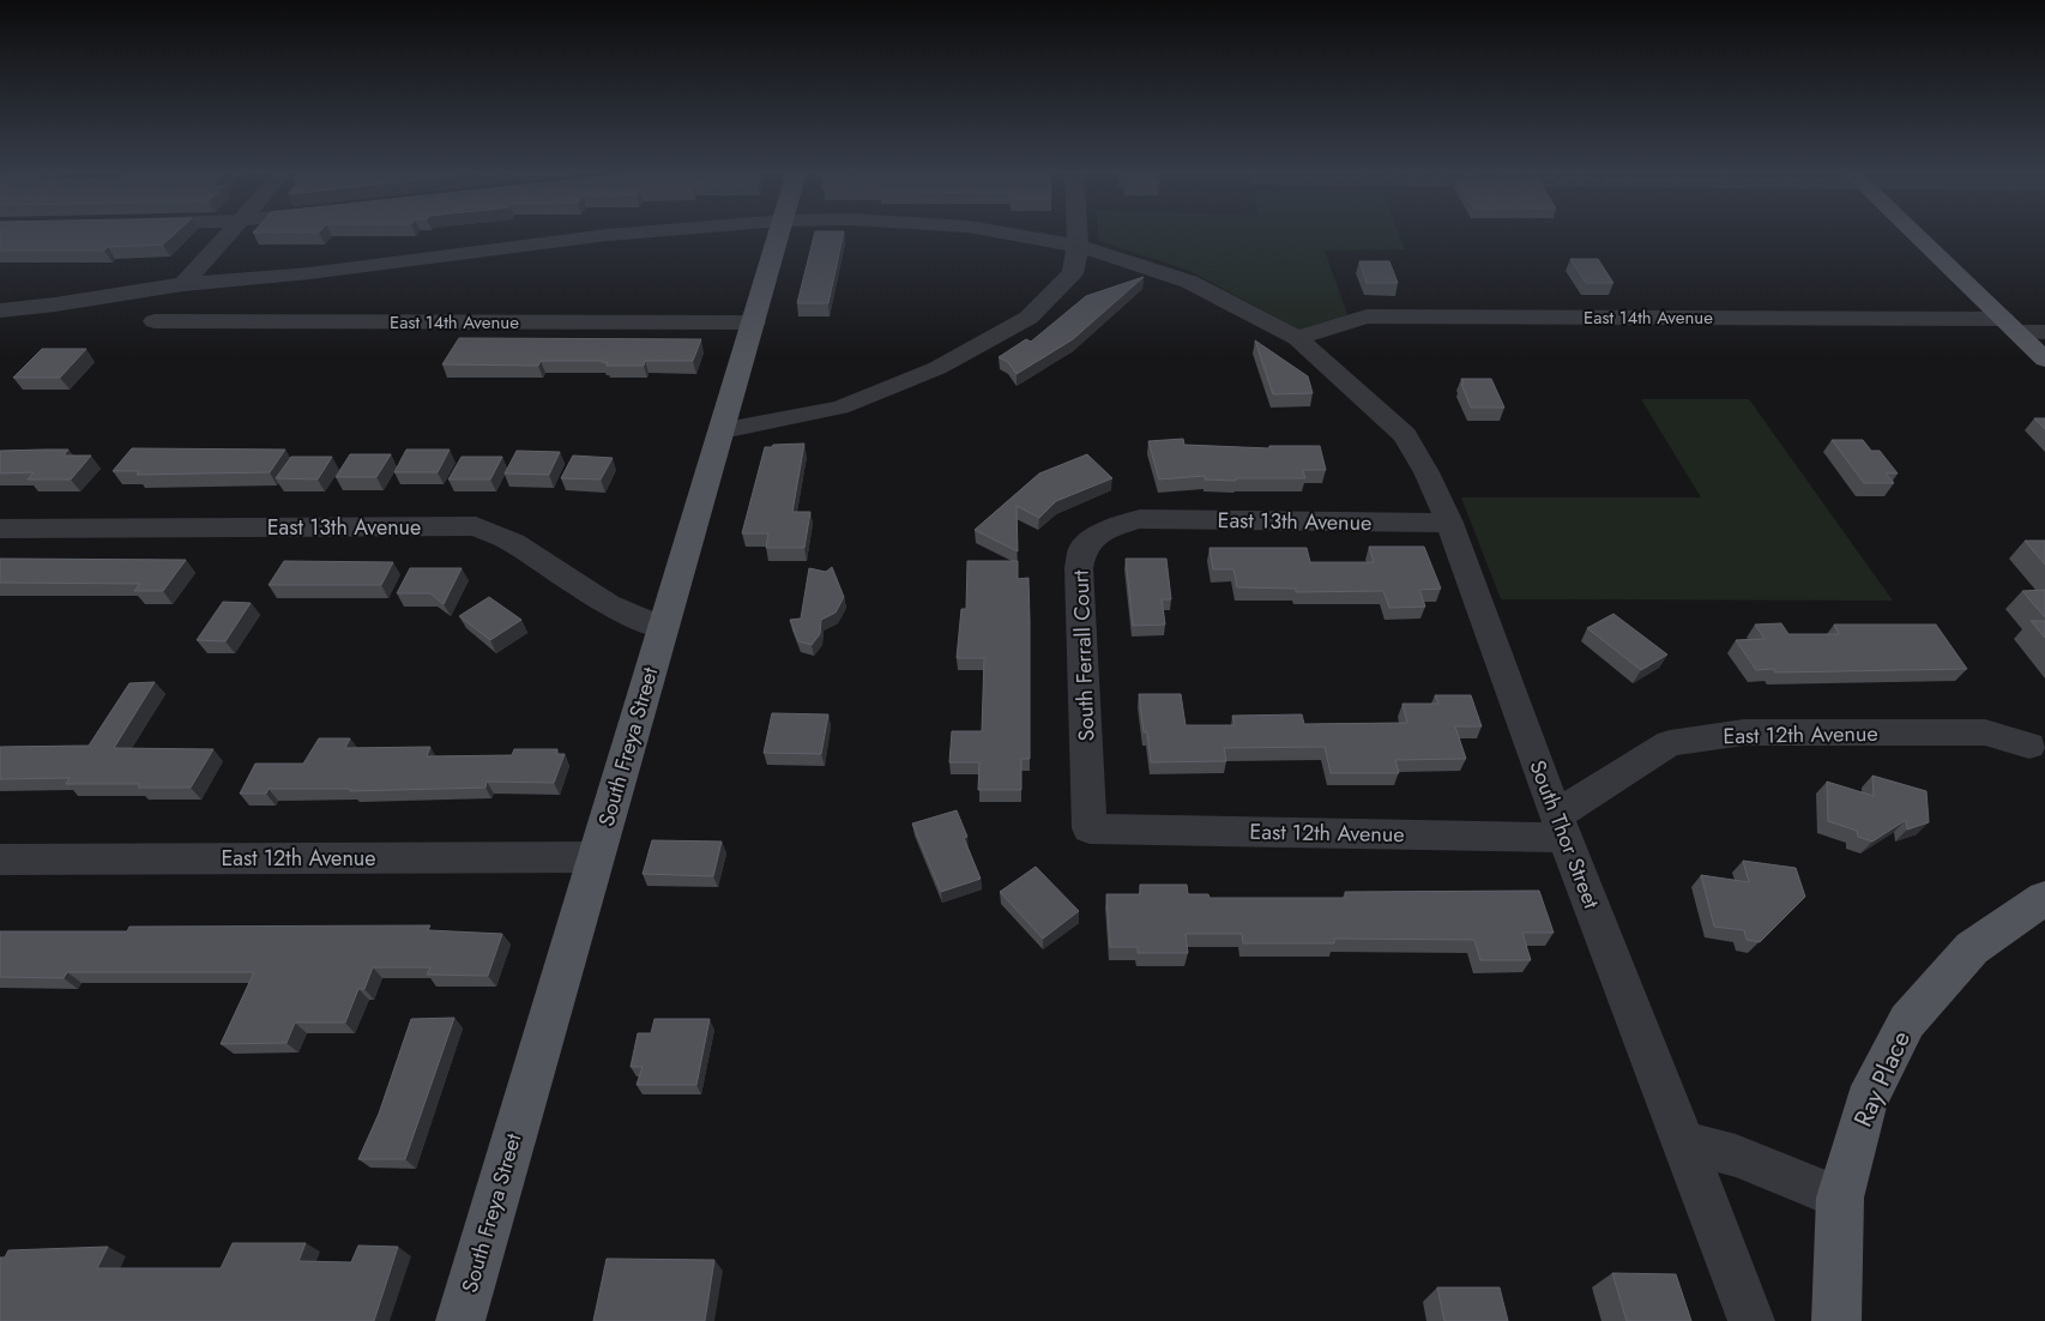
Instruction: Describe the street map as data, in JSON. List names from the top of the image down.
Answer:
{
  "streets": {
    "main road": ["South Freya Street", "Ray Place"],
    "street": [
      "East 14th Avenue",
      "East 13th Avenue",
      "South Ferrall Court",
      "East 12th Avenue",
      "South Thor Street"
    ]
  },
  "crossings": [
    ["East 14th Avenue", "South Freya Street"],
    ["East 14th Avenue", "South Thor Street"],
    ["East 13th Avenue", "South Ferrall Court"],
    ["East 13th Avenue", "South Freya Street"],
    ["East 13th Avenue", "South Thor Street"],
    ["South Ferrall Court", "East 12th Avenue"],
    ["East 12th Avenue", "South Freya Street"],
    ["East 12th Avenue", "South Thor Street"]
  ]
}
